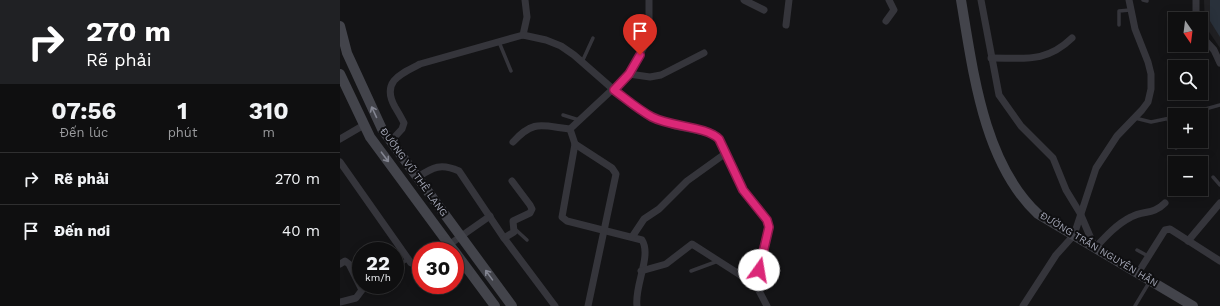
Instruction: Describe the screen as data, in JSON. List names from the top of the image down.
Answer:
{
  "streets": {
    "street": ["ĐƯỜNG VŨ THÊ LANG", "ĐƯỜNG TRẦN NGUYÊN HÃN"]
  },
  "north": "bottom",
  "page": {
    "turn": ["270 m", "Rẽ phải"],
    "map_buttons": ["+", "−"],
    "eta": [
      "07:56",
      "Đến lúc",
      "1",
      "phút",
      "310",
      "m"
    ],
    "list": [
      {
        "name": "Rẽ phải",
        "value": "270 m"
      },
      {
        "name": "Đến nơi",
        "value": "40 m"
      }
    ],
    "speed": "22 km/h",
    "limit": "30"
  }
}
